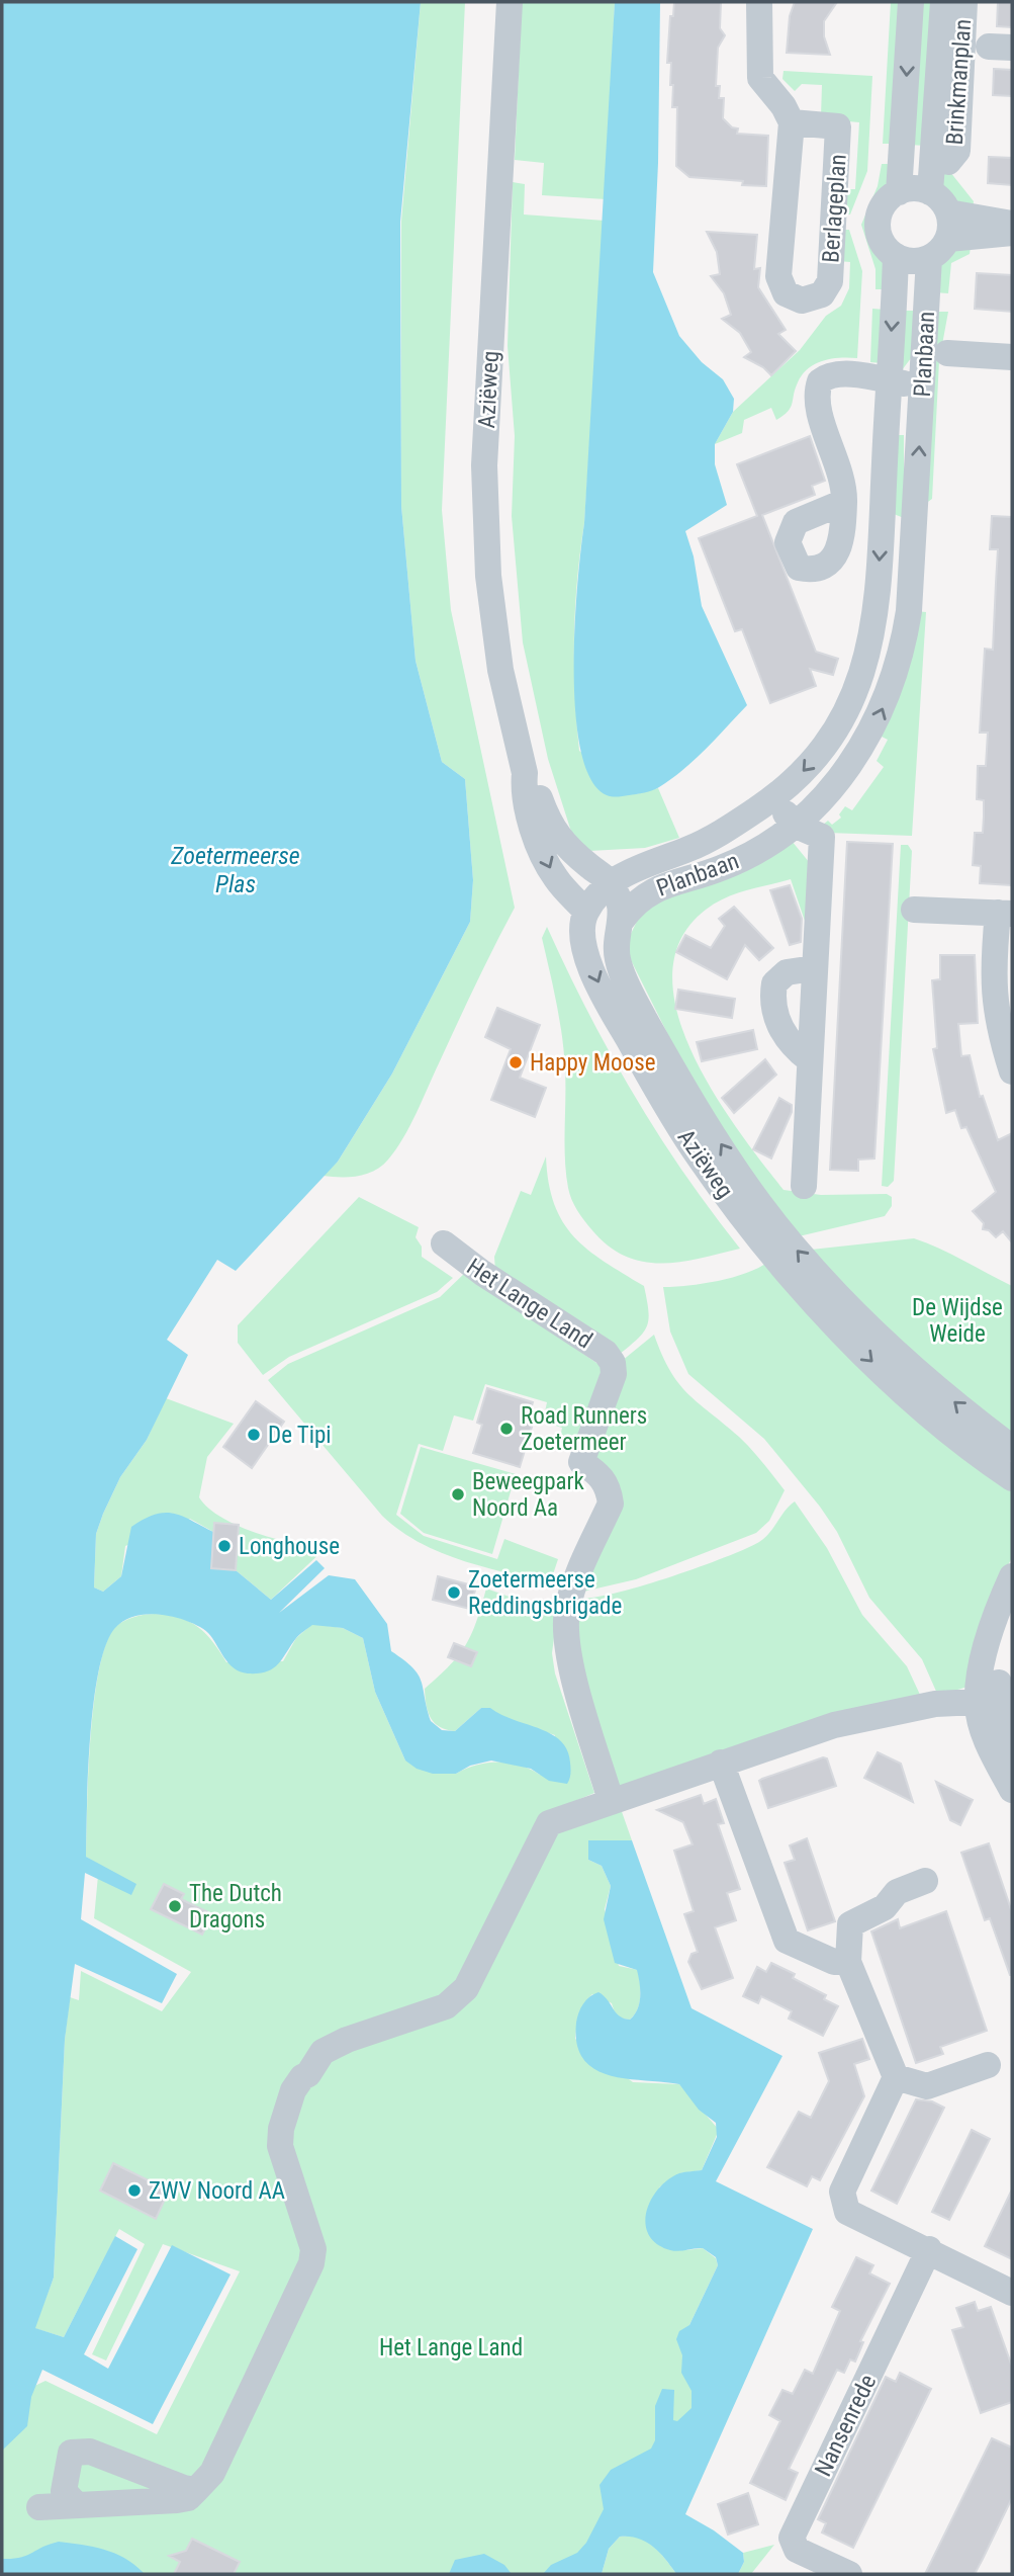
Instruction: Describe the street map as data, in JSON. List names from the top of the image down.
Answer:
{
  "streets": {
    "street": [
      "Brinkmanplan",
      "Berlageplan",
      "Planbaan",
      "Aziëweg",
      "Het Lange Land",
      "Nansenrede"
    ]
  },
  "crossings": [
    ["Planbaan", "Aziëweg"]
  ],
  "water": ["Zoetermeerse Plas"],
  "parks": ["De Wijdse Weide", "Het Lange Land"],
  "places": [
    "Happy Moose",
    "Road Runners Zoetermeer",
    "De Tipi",
    "Beweegpark Noord Aa",
    "Longhouse",
    "Zoetermeerse Reddingsbrigade",
    "The Dutch Dragons",
    "ZWV Noord AA"
  ]
}
